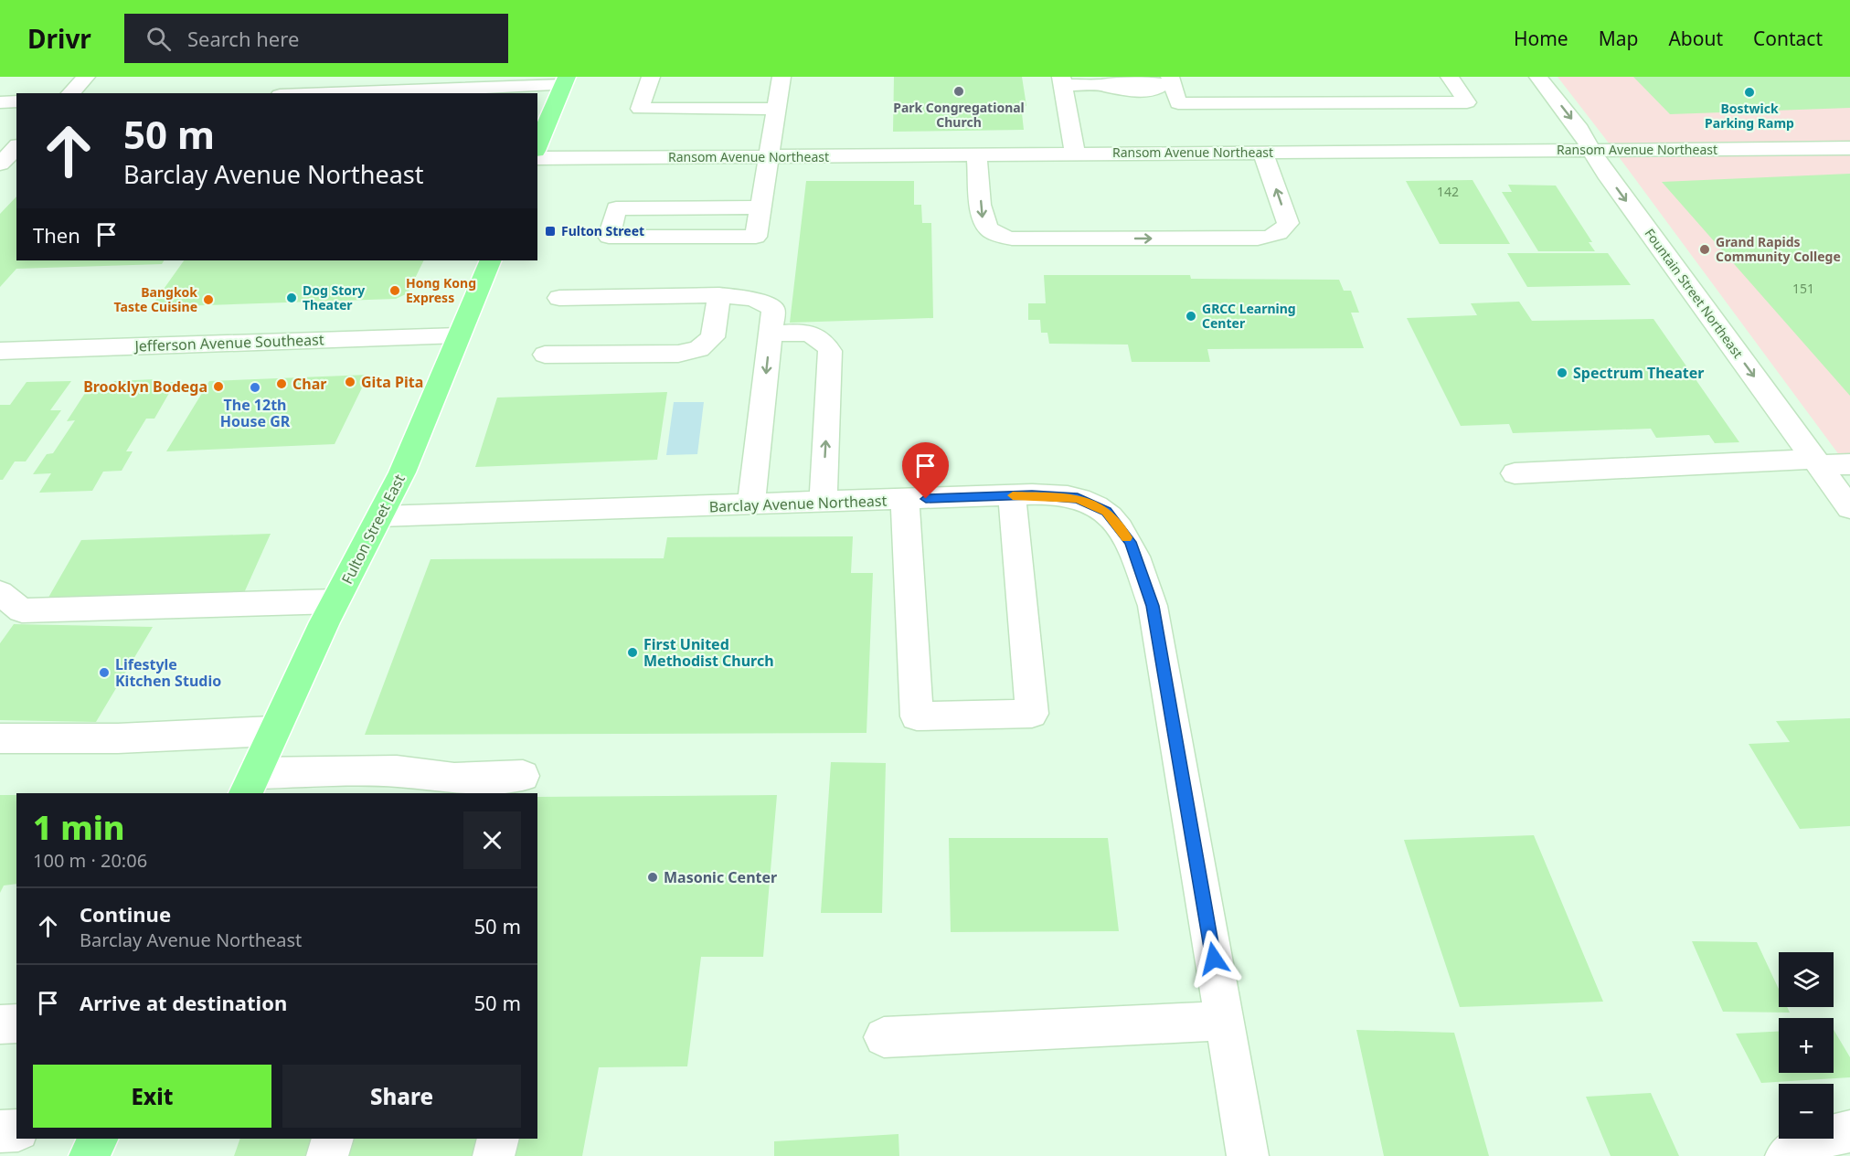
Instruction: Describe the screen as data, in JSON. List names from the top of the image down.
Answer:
{
  "streets": {
    "main road": ["Fulton Street East"],
    "street": [
      "Ransom Avenue Northeast",
      "Fountain Street Northeast",
      "Jefferson Avenue Southeast",
      "Barclay Avenue Northeast"
    ]
  },
  "crossings": [
    ["Ransom Avenue Northeast", "Fountain Street Northeast"],
    ["Jefferson Avenue Southeast", "Fulton Street East"],
    ["Barclay Avenue Northeast", "Fulton Street East"]
  ],
  "one_way": ["Fountain Street Northeast"],
  "places": {
    "other": [
      "Park Congregational Church",
      "Bostwick Parking Ramp",
      "Grand Rapids Community College",
      "Hong Kong Express",
      "Dog Story Theater",
      "Bangkok Taste Cuisine",
      "GRCC Learning Center",
      "Spectrum Theater",
      "Gita Pita",
      "Char",
      "Brooklyn Bodega",
      "The 12th House GR",
      "First United Methodist Church",
      "Lifestyle Kitchen Studio",
      "Masonic Center"
    ],
    "transit": ["Fulton Street"]
  },
  "house_numbers": ["142", "151"],
  "page": {
    "header": "Drivr",
    "search": "Search here",
    "nav": [
      "Home",
      "Map",
      "About",
      "Contact"
    ],
    "turn": ["50 m", "Barclay Avenue Northeast"],
    "then": "Then",
    "heading": ["1 min", "100 m · 20:06"],
    "list": [
      {
        "name": "Continue",
        "note": "Barclay Avenue Northeast",
        "value": "50 m"
      },
      {
        "name": "Arrive at destination",
        "value": "50 m"
      }
    ],
    "map_buttons": ["+", "−"],
    "buttons": ["Exit", "Share"]
  }
}
